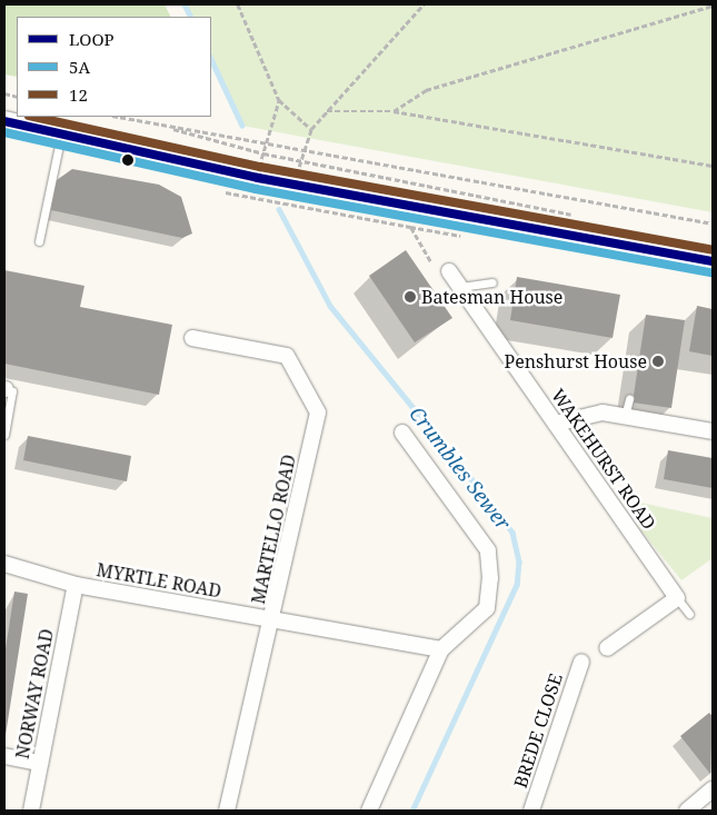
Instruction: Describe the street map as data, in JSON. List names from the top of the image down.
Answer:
{
  "streets": {
    "street": [
      "WAKEHURST ROAD",
      "MARTELLO ROAD",
      "MYRTLE ROAD",
      "NORWAY ROAD",
      "BREDE CLOSE"
    ]
  },
  "crossings": [
    ["MARTELLO ROAD", "MYRTLE ROAD"],
    ["MYRTLE ROAD", "NORWAY ROAD"]
  ],
  "water": ["Crumbles Sewer"],
  "places": ["Batesman House", "Penshurst House"],
  "lines": ["transit line 12", "transit line LOOP", "transit line 5A"],
  "legend": ["LOOP", "5A", "12"]
}
